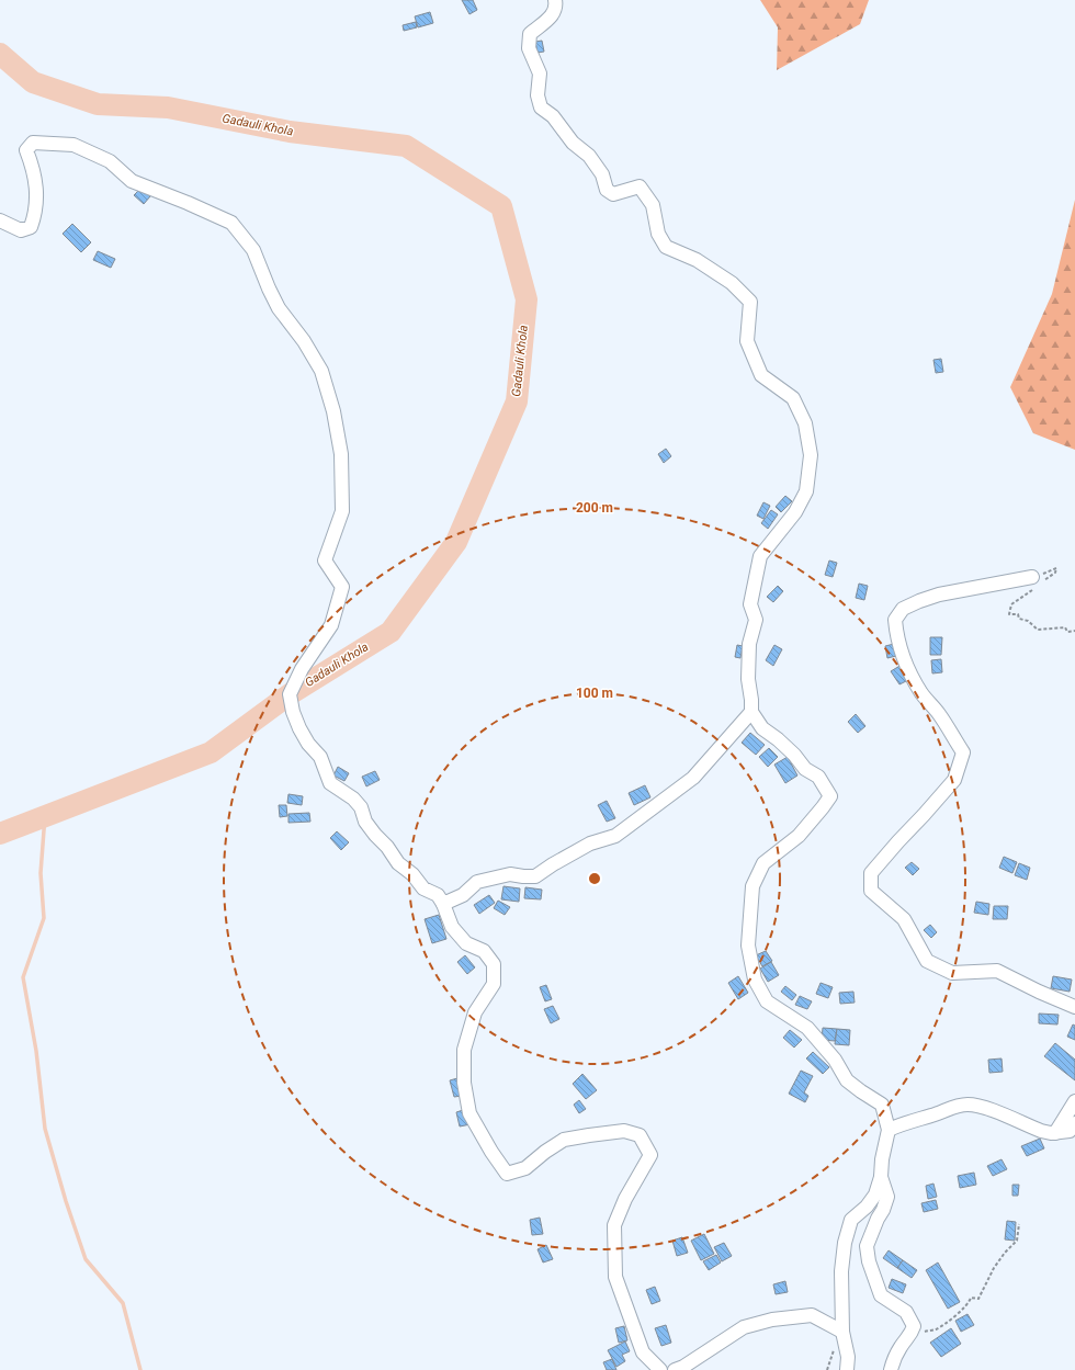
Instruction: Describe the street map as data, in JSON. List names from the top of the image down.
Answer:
{
  "water": ["Gadauli Khola"],
  "rings": ["200 m", "100 m"]
}
